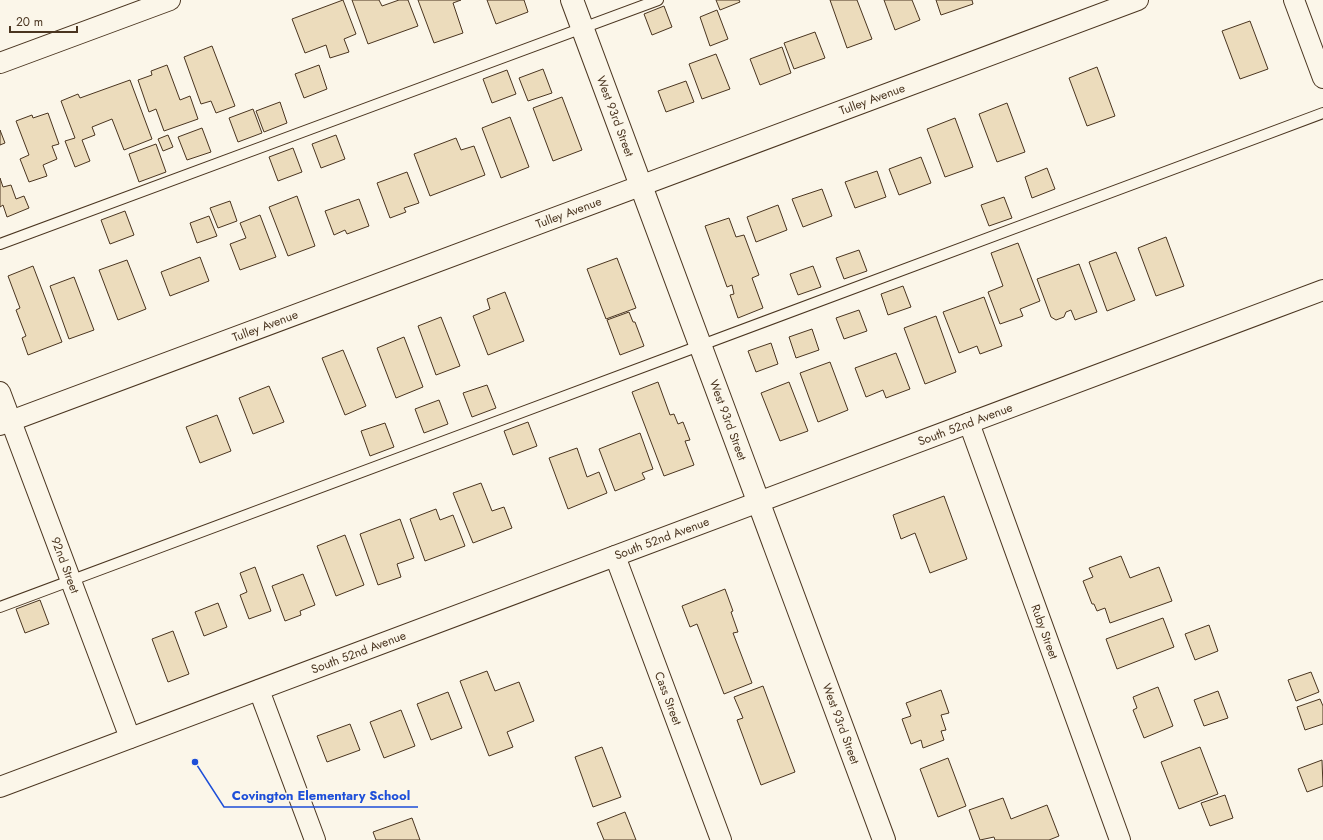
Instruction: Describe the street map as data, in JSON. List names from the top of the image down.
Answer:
{
  "streets": {
    "main road": ["West 93rd Street"],
    "street": [
      "Tulley Avenue",
      "South 52nd Avenue",
      "92nd Street",
      "Ruby Street",
      "Cass Street"
    ]
  },
  "crossings": [
    ["Tulley Avenue", "West 93rd Street"],
    ["Tulley Avenue", "92nd Street"],
    ["West 93rd Street", "South 52nd Avenue"],
    ["South 52nd Avenue", "92nd Street"],
    ["South 52nd Avenue", "Ruby Street"],
    ["South 52nd Avenue", "Cass Street"]
  ],
  "places": ["Covington Elementary School"],
  "scale_bar": "20 m"
}
